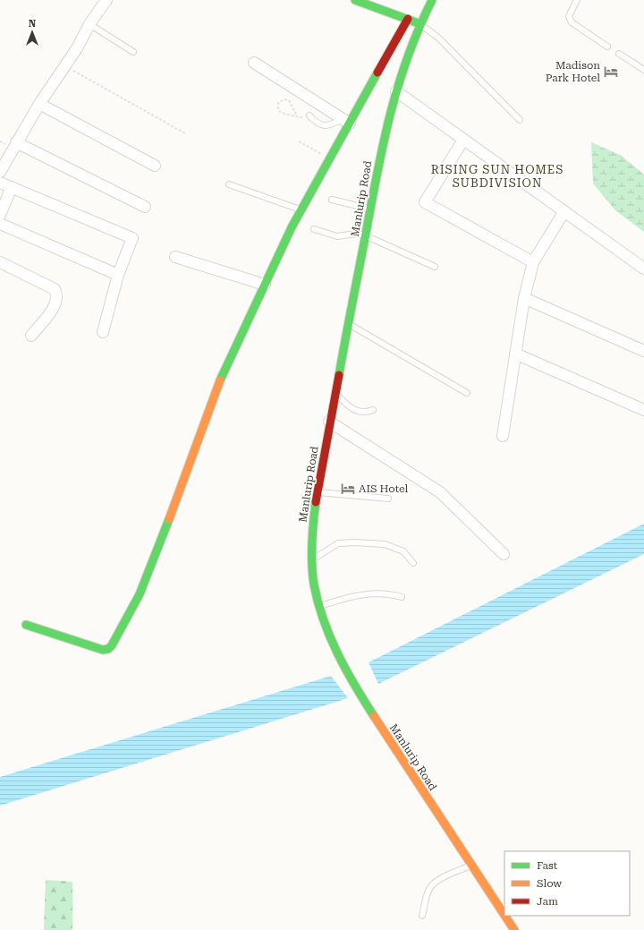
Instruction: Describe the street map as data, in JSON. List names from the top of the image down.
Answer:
{
  "streets": {
    "main road": ["Manlurip Road"]
  },
  "districts": ["RISING SUN HOMES SUBDIVISION"],
  "places": {
    "hotel": ["Madison Park Hotel", "AIS Hotel"]
  },
  "legend": ["Fast", "Slow", "Jam"],
  "north": "top"
}
